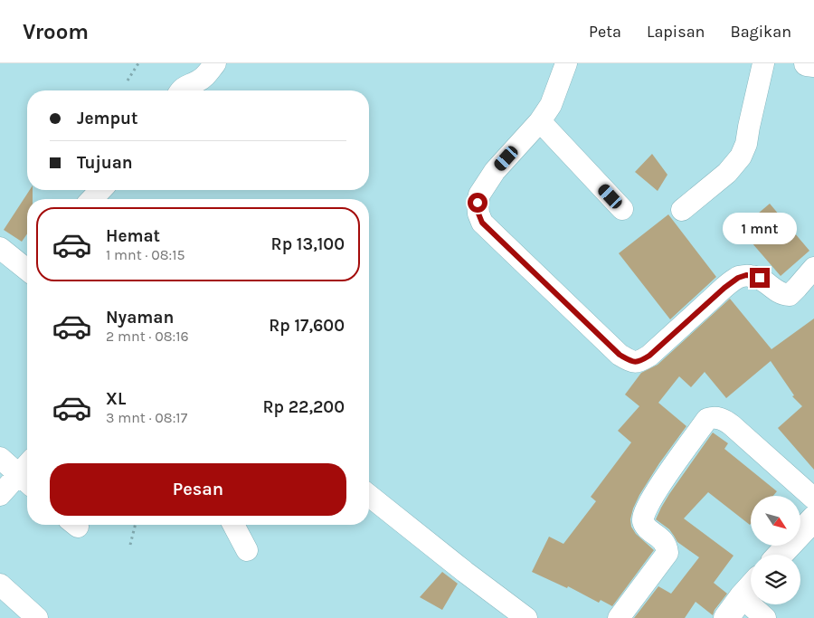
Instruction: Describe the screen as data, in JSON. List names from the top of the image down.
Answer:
{
  "north": "bottom right",
  "page": {
    "header": "Vroom",
    "nav": ["Peta", "Lapisan", "Bagikan"],
    "banner": ["Jemput", "Tujuan"],
    "list": [
      {
        "name": "Hemat",
        "note": "1 mnt · 08:15",
        "value": "Rp 13,100"
      },
      {
        "name": "Nyaman",
        "note": "2 mnt · 08:16",
        "value": "Rp 17,600"
      },
      {
        "name": "XL",
        "note": "3 mnt · 08:17",
        "value": "Rp 22,200"
      }
    ],
    "bubble": "1 mnt",
    "buttons": "Pesan"
  }
}
